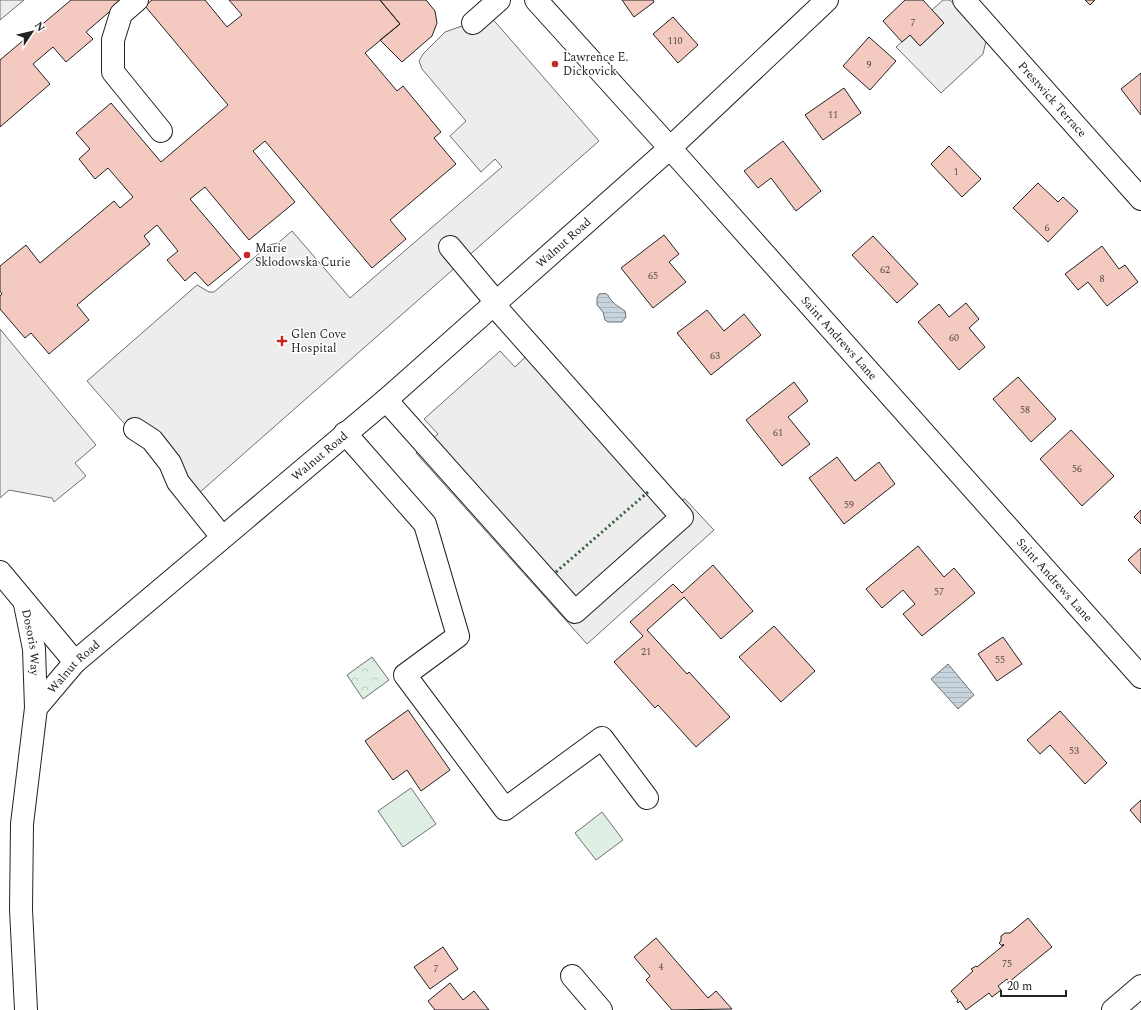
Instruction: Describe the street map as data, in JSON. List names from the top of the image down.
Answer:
{
  "streets": {
    "street": [
      "Prestwick Terrace",
      "Walnut Road",
      "Saint Andrews Lane",
      "Dosoris Way"
    ]
  },
  "crossings": [
    ["Walnut Road", "Saint Andrews Lane"],
    ["Walnut Road", "Dosoris Way"]
  ],
  "places": {
    "other": ["Lawrence E. Dickovick", "Marie Sklodowska Curie"],
    "health": ["Glen Cove Hospital"]
  },
  "house_numbers": [
    "7",
    "110",
    "9",
    "11",
    "1",
    "6",
    "62",
    "65",
    "8",
    "60",
    "63",
    "58",
    "61",
    "56",
    "59",
    "57",
    "21",
    "55",
    "53",
    "75",
    "4",
    "7"
  ],
  "scale_bar": "20 m",
  "north": "top right"
}
